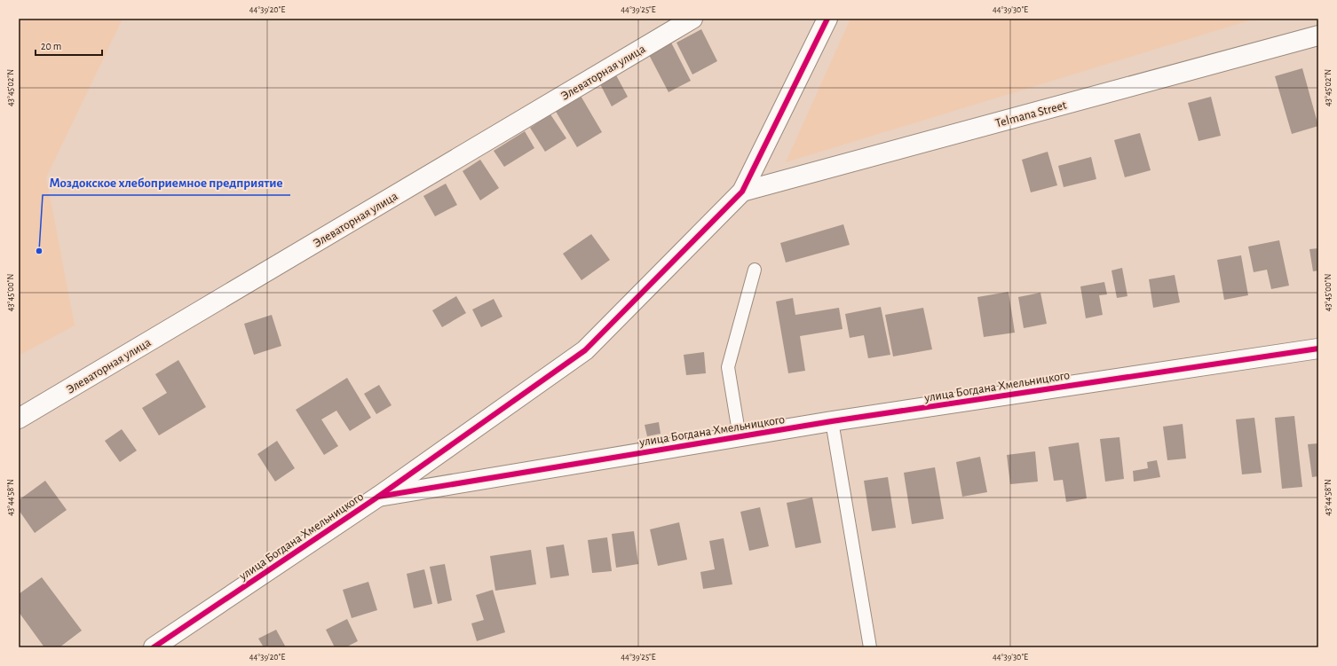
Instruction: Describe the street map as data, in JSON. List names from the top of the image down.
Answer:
{
  "streets": {
    "street": ["Элеваторная улица", "Telmana Street", "улица Богдана Хмельницкого"]
  },
  "places": ["Моздокское хлебоприемное предприятие"],
  "scale_bar": "20 m",
  "coordinates": [
    "44°39'20\"E",
    "44°39'25\"E",
    "44°39'30\"E",
    "43°45'02\"N",
    "43°45'00\"N",
    "43°44'58\"N"
  ]
}
